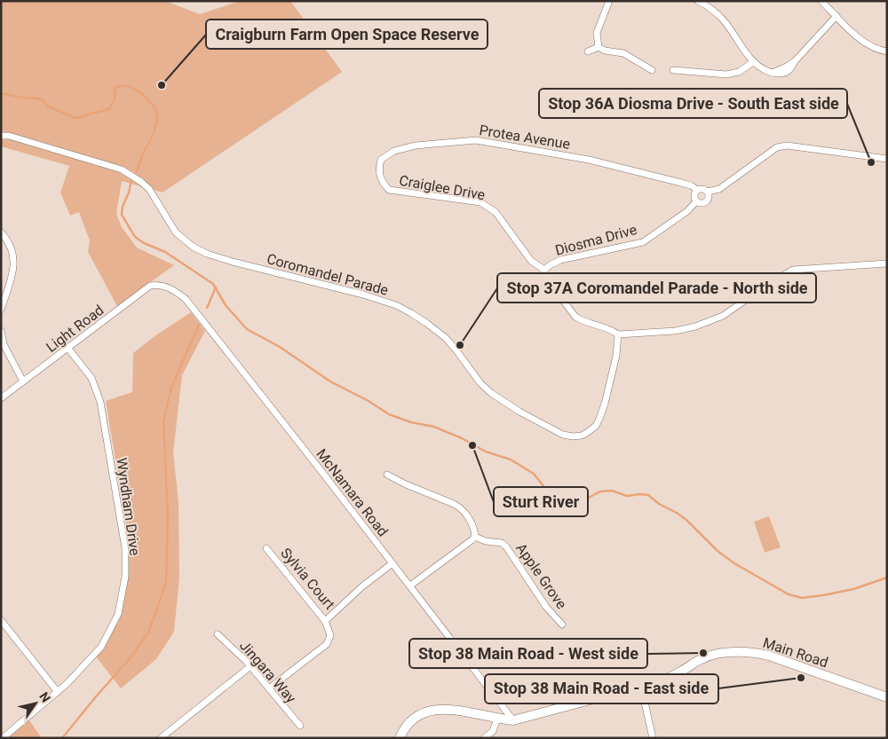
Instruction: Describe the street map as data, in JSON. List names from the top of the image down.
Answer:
{
  "streets": {
    "main road": ["Main Road"],
    "street": [
      "Protea Avenue",
      "Craiglee Drive",
      "Diosma Drive",
      "Coromandel Parade",
      "Light Road",
      "McNamara Road",
      "Wyndham Drive",
      "Apple Grove",
      "Sylvia Court",
      "Jingara Way"
    ]
  },
  "crossings": [
    ["Protea Avenue", "Craiglee Drive"],
    ["Protea Avenue", "Diosma Drive"],
    ["Craiglee Drive", "Diosma Drive"],
    ["Craiglee Drive", "Coromandel Parade"],
    ["Light Road", "McNamara Road"],
    ["Light Road", "Wyndham Drive"],
    ["McNamara Road", "Sylvia Court"],
    ["McNamara Road", "Main Road"]
  ],
  "places": [
    "Craigburn Farm Open Space Reserve",
    "Stop 36A Diosma Drive - South East side",
    "Stop 37A Coromandel Parade - North side",
    "Sturt River",
    "Stop 38 Main Road - West side",
    "Stop 38 Main Road - East side"
  ],
  "north": "top right"
}
